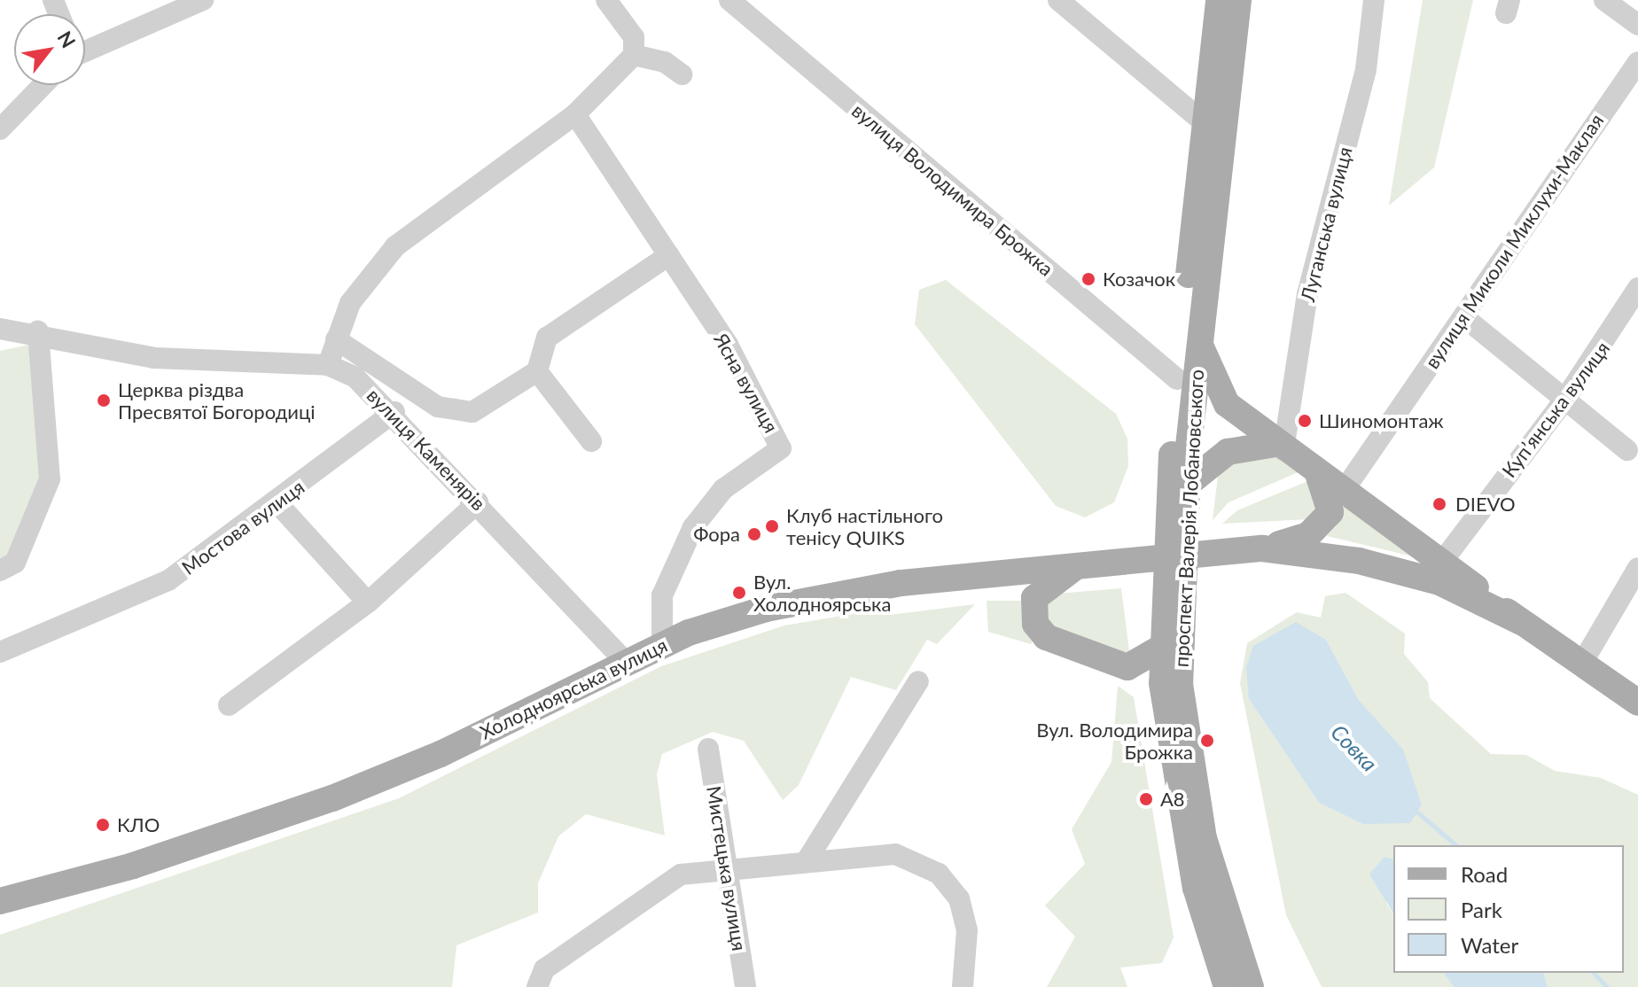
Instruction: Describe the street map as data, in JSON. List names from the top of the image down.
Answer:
{
  "streets": {
    "main road": ["проспект Валерія Лобановського", "Холодноярська вулиця"],
    "street": [
      "вулиця Володимира Брожка",
      "Луганська вулиця",
      "вулиця Миколи Миклухи-Маклая",
      "Ясна вулиця",
      "Купʼянська вулиця",
      "вулиця Каменярів",
      "Мостова вулиця",
      "Мистецька вулиця"
    ]
  },
  "crossings": [
    ["вулиця Володимира Брожка", "проспект Валерія Лобановського"],
    ["Ясна вулиця", "Холодноярська вулиця"],
    ["вулиця Каменярів", "Мостова вулиця"],
    ["вулиця Каменярів", "Холодноярська вулиця"],
    ["проспект Валерія Лобановського", "Холодноярська вулиця"]
  ],
  "water": ["Совка"],
  "places": [
    "Козачок",
    "Церква різдва Пресвятої Богородиці",
    "Шиномонтаж",
    "DIEVO",
    "Клуб настільного тенісу QUIKS",
    "Фора",
    "Вул. Холодноярська",
    "Вул. Володимира Брожка",
    "А8",
    "КЛО"
  ],
  "legend": ["Road", "Park", "Water"],
  "north": "top right"
}
